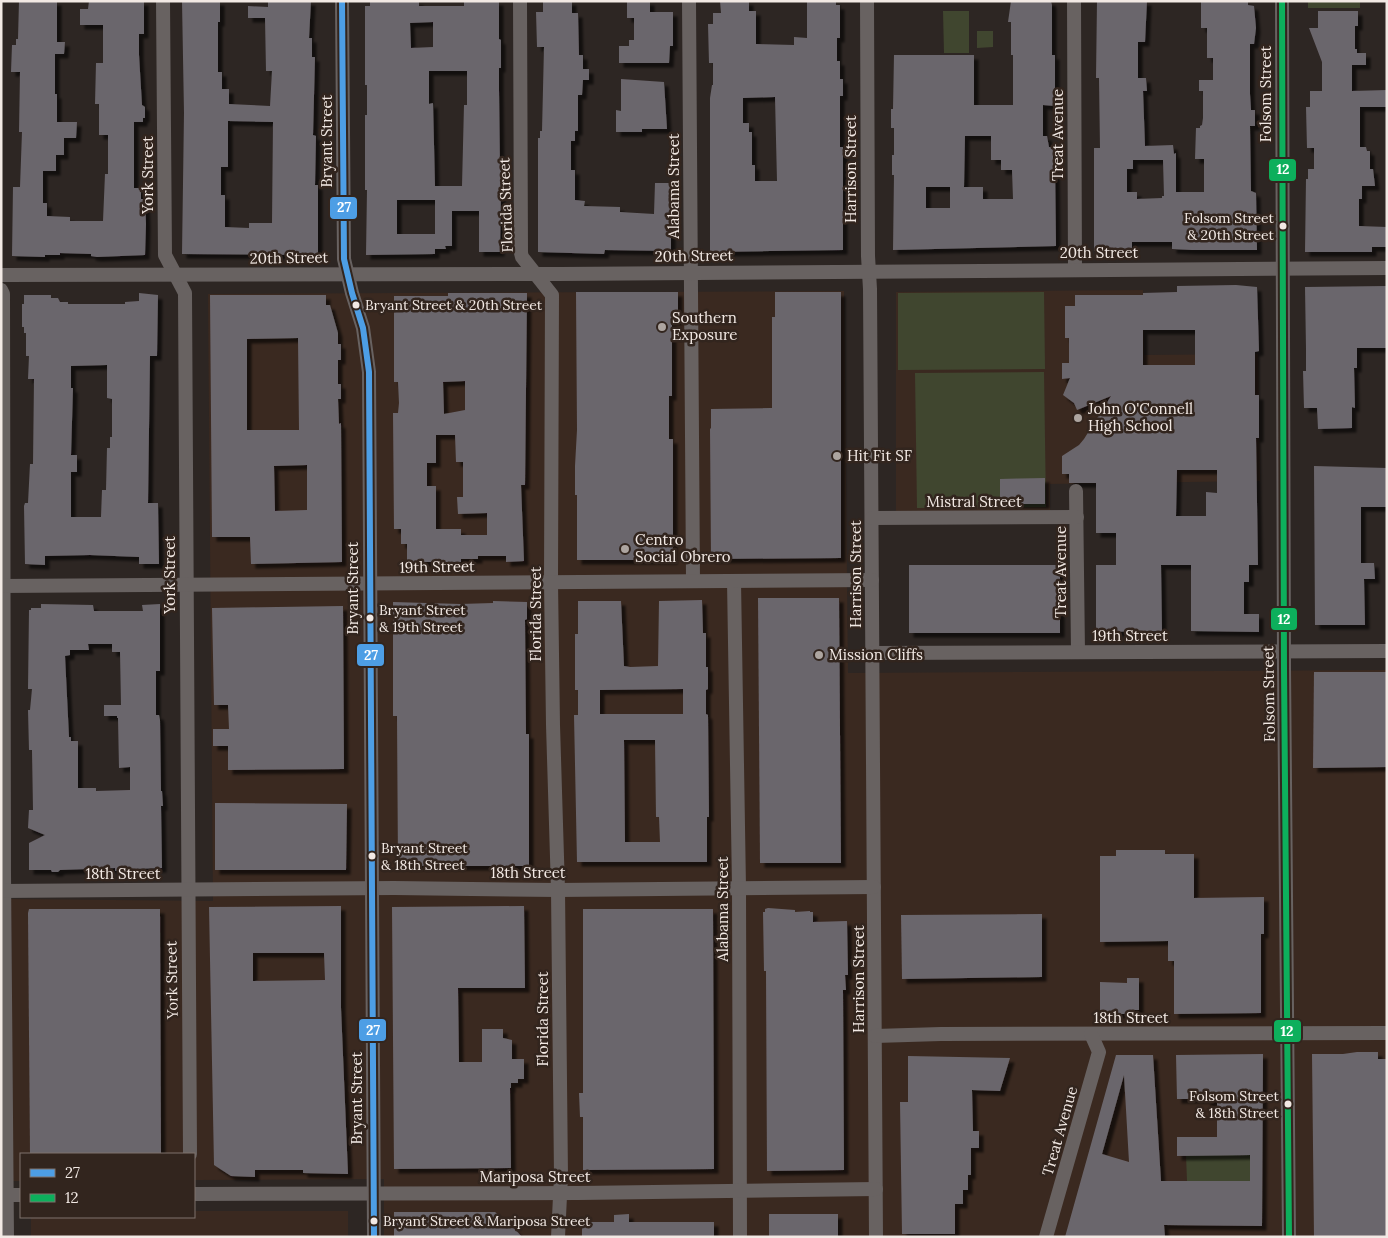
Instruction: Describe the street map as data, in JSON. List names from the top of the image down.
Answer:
{
  "streets": {
    "street": [
      "Folsom Street",
      "Treat Avenue",
      "Bryant Street",
      "Harrison Street",
      "York Street",
      "Alabama Street",
      "Florida Street",
      "20th Street",
      "Mistral Street",
      "19th Street",
      "18th Street",
      "Mariposa Street"
    ]
  },
  "crossings": [
    ["Folsom Street", "20th Street"],
    ["Folsom Street", "19th Street"],
    ["Folsom Street", "18th Street"],
    ["Treat Avenue", "20th Street"],
    ["Treat Avenue", "Mistral Street"],
    ["Treat Avenue", "19th Street"],
    ["Treat Avenue", "18th Street"],
    ["Bryant Street", "20th Street"],
    ["Bryant Street", "19th Street"],
    ["Bryant Street", "18th Street"],
    ["Bryant Street", "Mariposa Street"],
    ["Harrison Street", "20th Street"],
    ["Harrison Street", "Mistral Street"],
    ["Harrison Street", "19th Street"],
    ["Harrison Street", "18th Street"],
    ["Harrison Street", "Mariposa Street"],
    ["York Street", "20th Street"],
    ["York Street", "19th Street"],
    ["York Street", "18th Street"],
    ["Alabama Street", "20th Street"],
    ["Alabama Street", "19th Street"],
    ["Alabama Street", "18th Street"],
    ["Alabama Street", "Mariposa Street"],
    ["Florida Street", "20th Street"],
    ["Florida Street", "19th Street"],
    ["Florida Street", "18th Street"],
    ["Florida Street", "Mariposa Street"]
  ],
  "places": [
    "Folsom Street & 20th Street",
    "Bryant Street & 20th Street",
    "Southern Exposure",
    "John O'Connell High School",
    "Hit Fit SF",
    "Centro Social Obrero",
    "Bryant Street & 19th Street",
    "Mission Cliffs",
    "Bryant Street & 18th Street",
    "Folsom Street & 18th Street",
    "Bryant Street & Mariposa Street"
  ],
  "lines": ["transit line 27", "transit line 12"],
  "legend": ["27", "12"]
}
